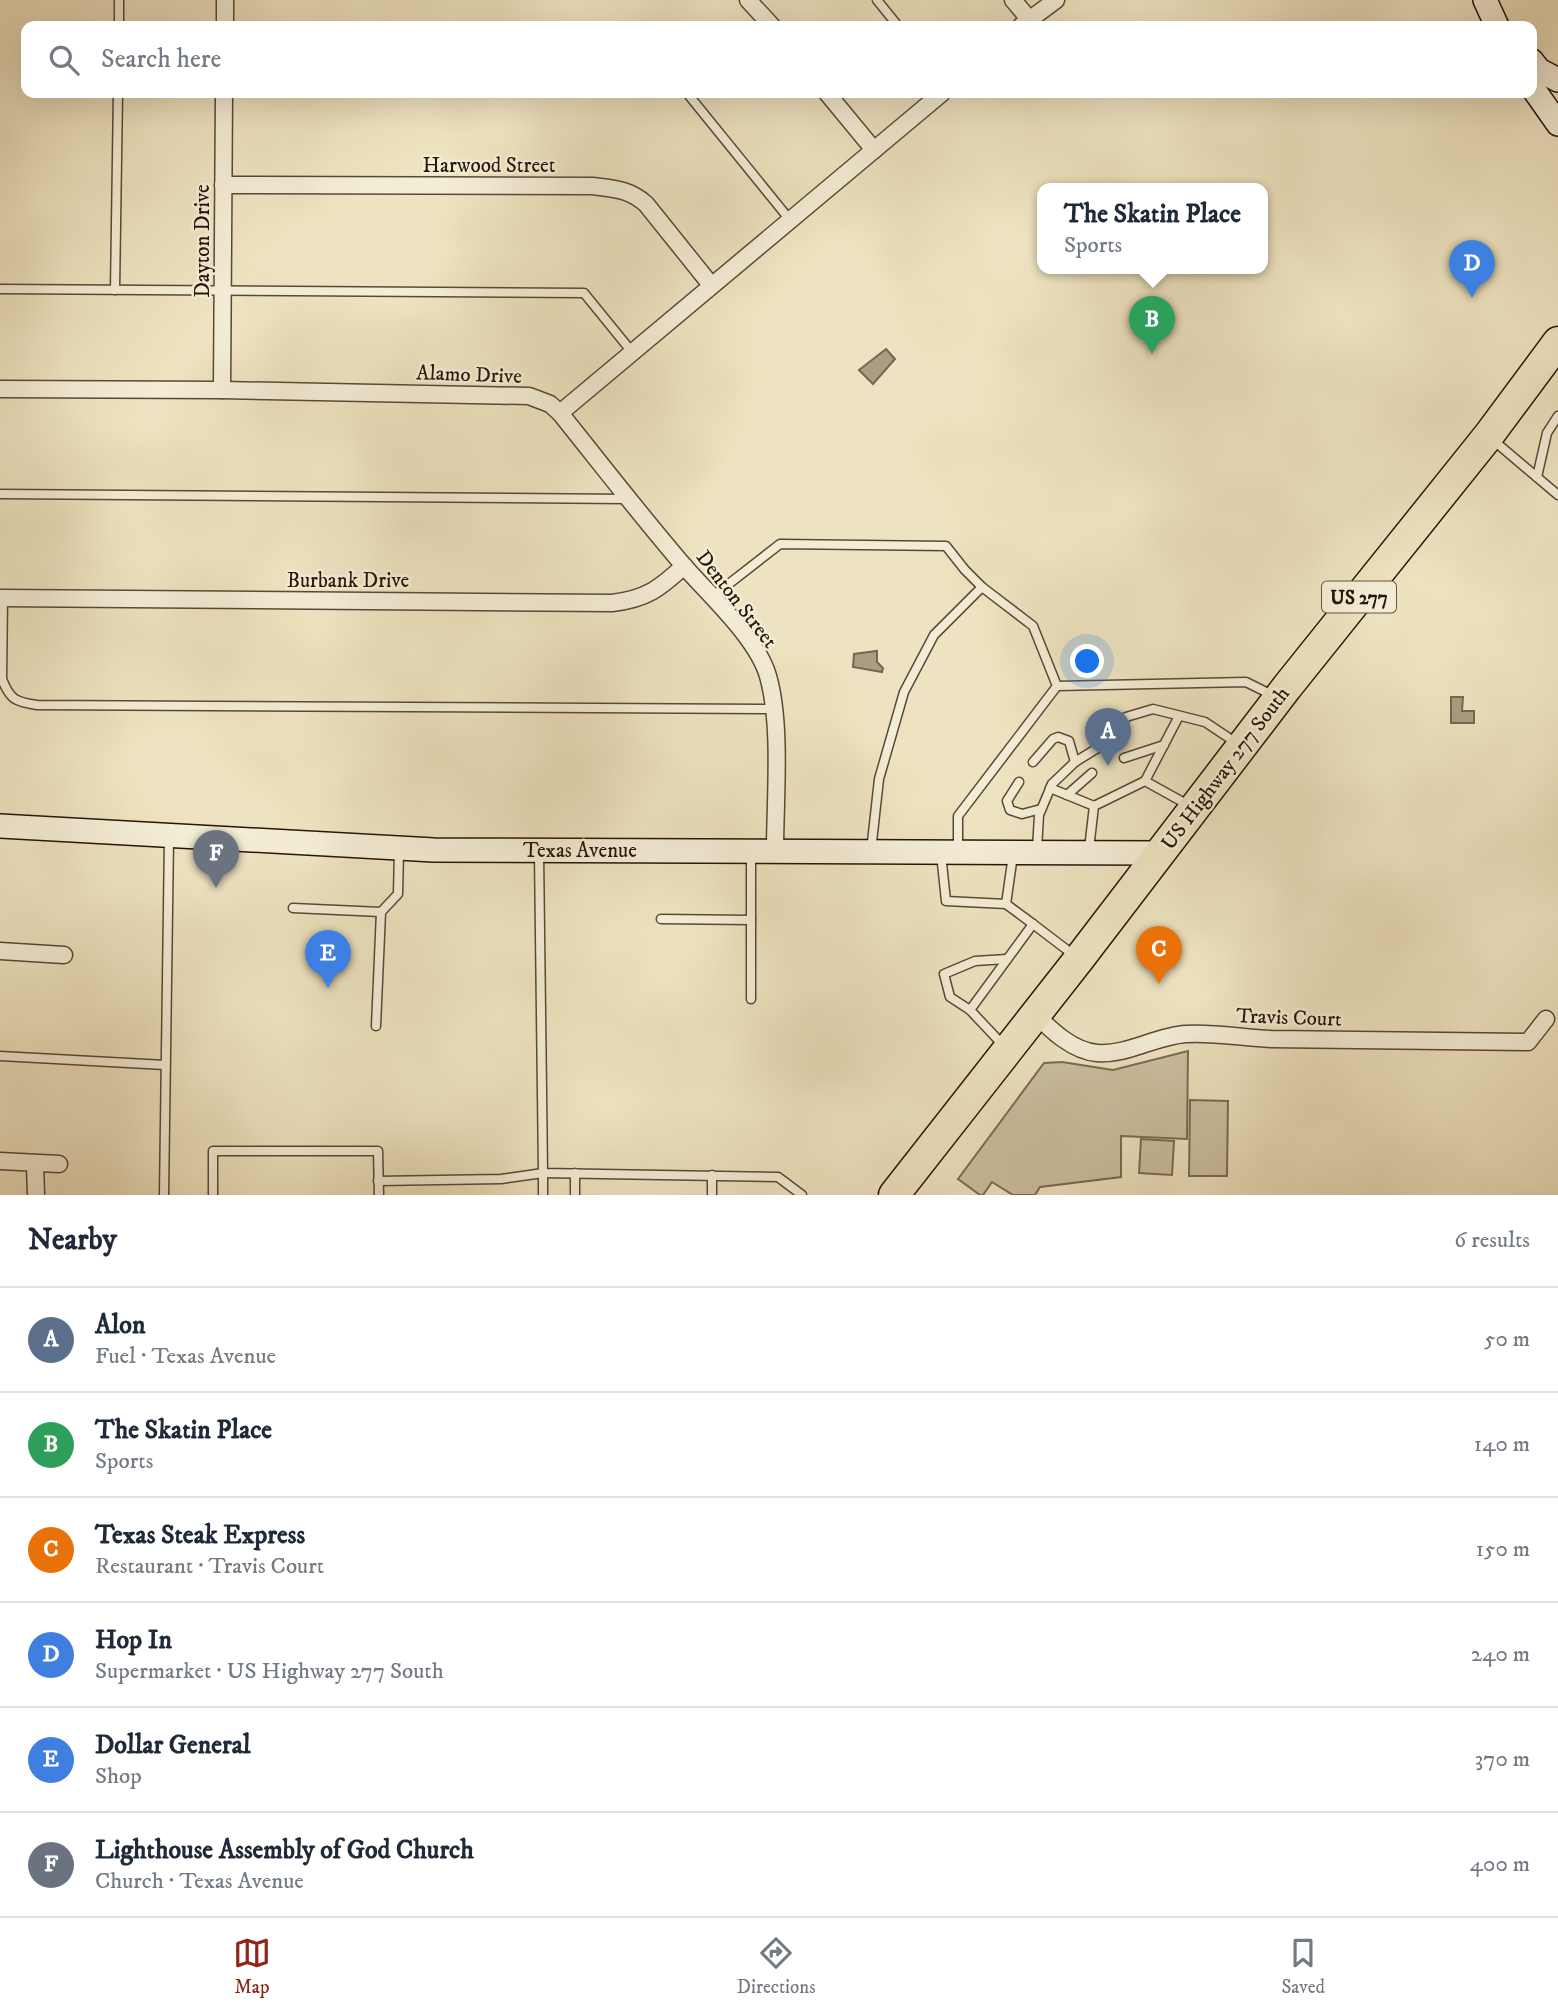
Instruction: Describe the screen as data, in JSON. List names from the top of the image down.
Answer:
{
  "streets": {
    "highway": ["US 277", "US Highway 277 South"],
    "street": [
      "Harwood Street",
      "Dayton Drive",
      "Alamo Drive",
      "Burbank Drive",
      "Denton Street",
      "Texas Avenue",
      "Travis Court"
    ]
  },
  "crossings": [
    ["Harwood Street", "Dayton Drive"],
    ["Dayton Drive", "Alamo Drive"],
    ["Alamo Drive", "Denton Street"],
    ["Burbank Drive", "Denton Street"],
    ["Denton Street", "Texas Avenue"],
    ["US Highway 277 South", "Texas Avenue"],
    ["US Highway 277 South", "Travis Court"]
  ],
  "page": {
    "search": "Search here",
    "popup": ["The Skatin Place", "Sports"],
    "pins": [
      "D",
      "B",
      "A",
      "F",
      "C",
      "E"
    ],
    "heading": ["Nearby", "6 results"],
    "list": [
      {
        "mark": "A",
        "name": "Alon",
        "note": "Fuel · Texas Avenue",
        "value": "50 m"
      },
      {
        "mark": "B",
        "name": "The Skatin Place",
        "note": "Sports",
        "value": "140 m"
      },
      {
        "mark": "C",
        "name": "Texas Steak Express",
        "note": "Restaurant · Travis Court",
        "value": "150 m"
      },
      {
        "mark": "D",
        "name": "Hop In",
        "note": "Supermarket · US Highway 277 South",
        "value": "240 m"
      },
      {
        "mark": "E",
        "name": "Dollar General",
        "note": "Shop",
        "value": "370 m"
      },
      {
        "mark": "F",
        "name": "Lighthouse Assembly of God Church",
        "note": "Church · Texas Avenue",
        "value": "400 m"
      }
    ],
    "nav": ["Map", "Directions", "Saved"]
  }
}
